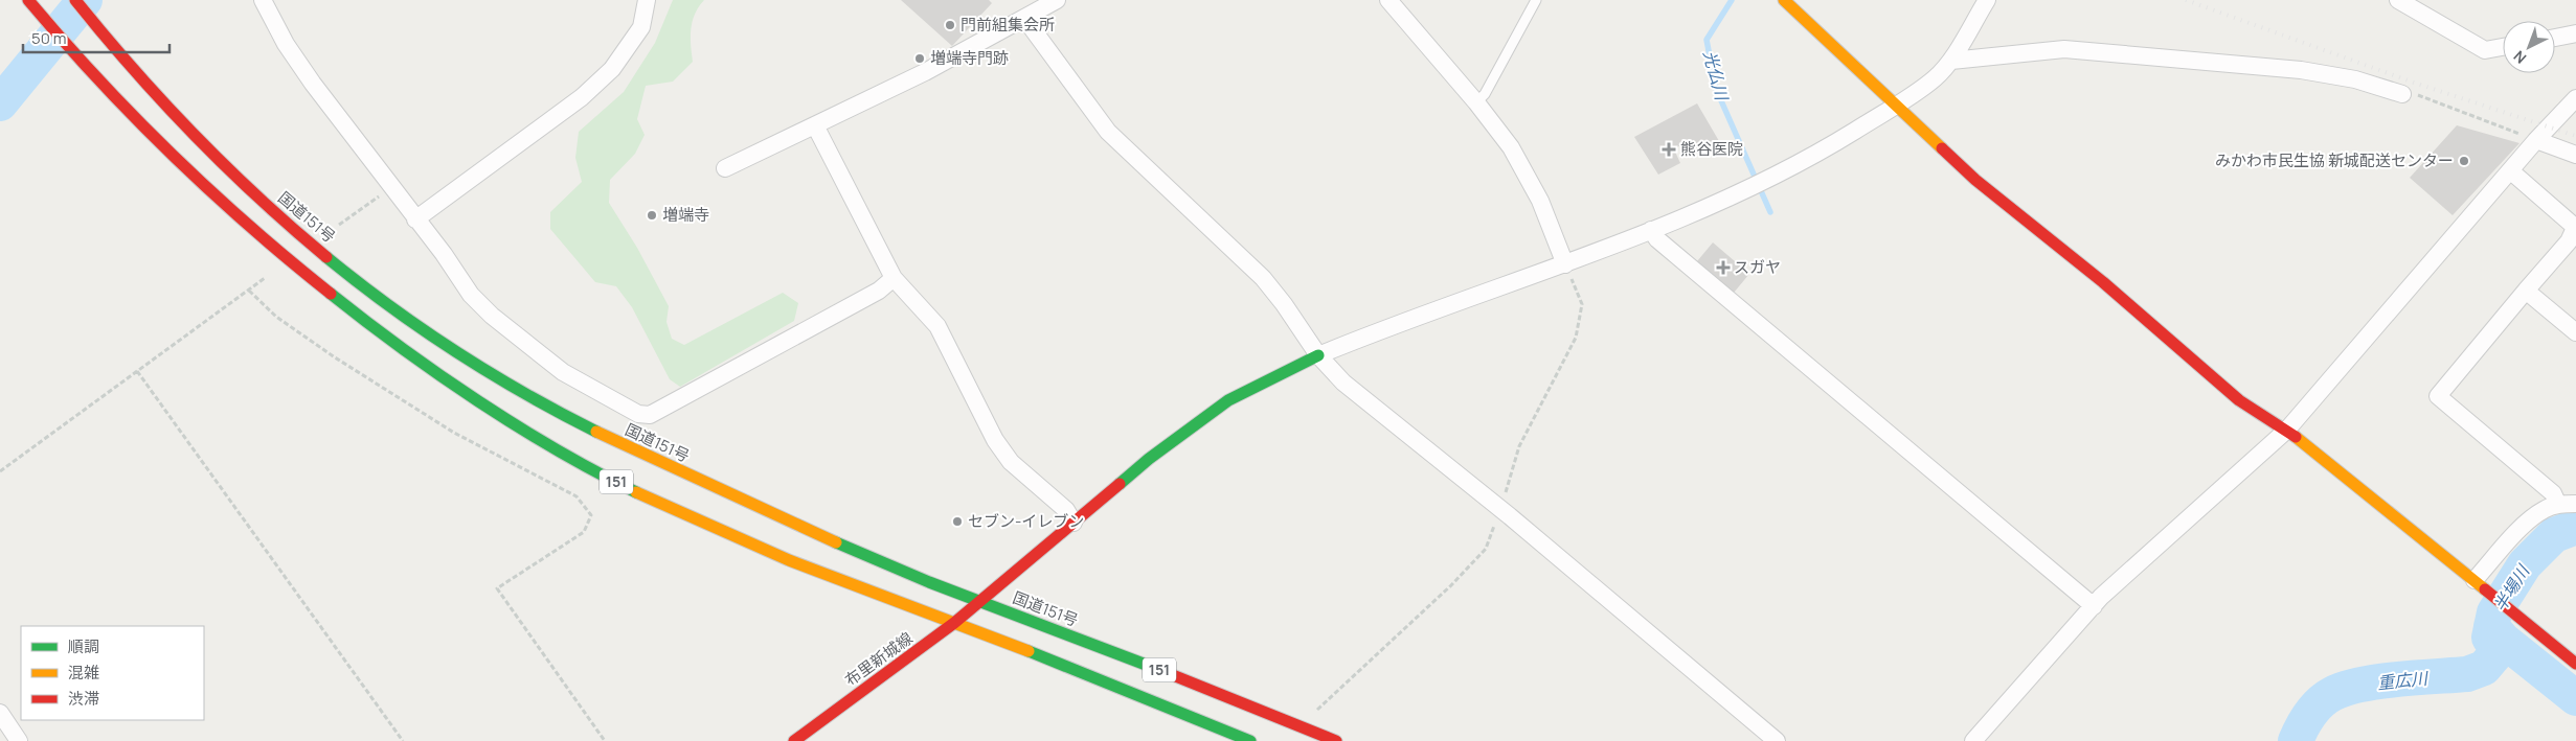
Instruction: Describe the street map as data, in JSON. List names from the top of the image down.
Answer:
{
  "streets": {
    "main road": ["国道151号", "151", "布里新城線"]
  },
  "crossings": [
    ["国道151号", "布里新城線"],
    ["151", "布里新城線"]
  ],
  "water": ["光仏川", "半場川", "重広川"],
  "places": {
    "other": [
      "門前組集会所",
      "増端寺門跡",
      "みかわ市民生協 新城配送センター",
      "増端寺",
      "セブン-イレブン"
    ],
    "health": ["熊谷医院", "スガヤ"]
  },
  "legend": ["順調", "混雑", "渋滞"],
  "scale_bar": "50 m",
  "north": "bottom left"
}
